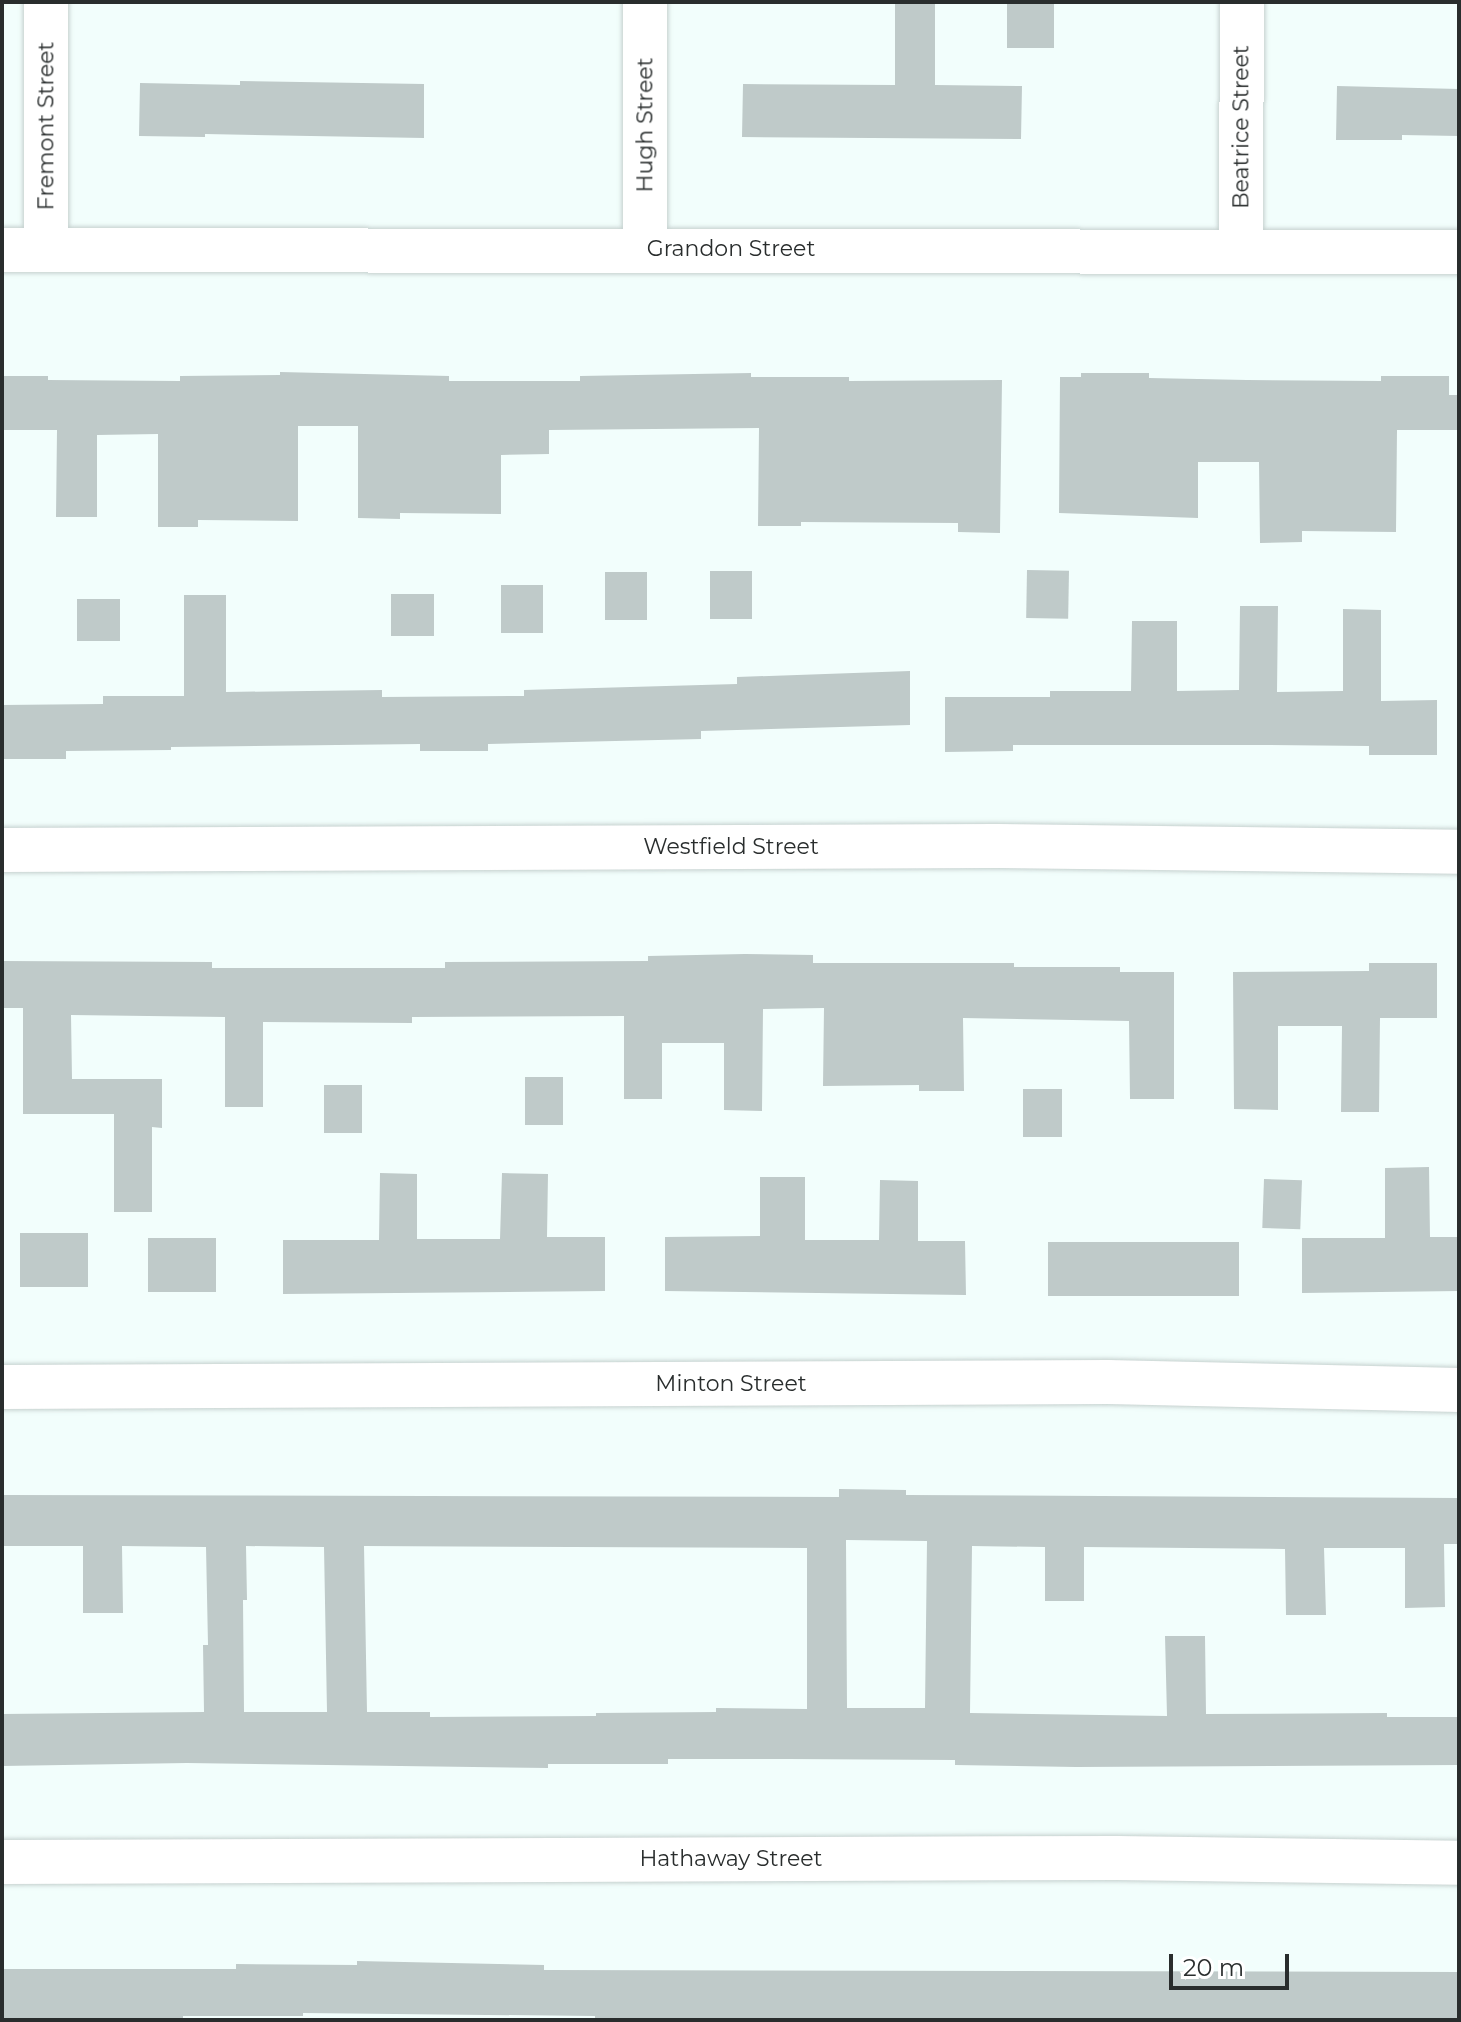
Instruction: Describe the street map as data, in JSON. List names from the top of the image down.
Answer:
{
  "streets": {
    "street": [
      "Hugh Street",
      "Fremont Street",
      "Beatrice Street",
      "Grandon Street",
      "Westfield Street",
      "Minton Street",
      "Hathaway Street"
    ]
  },
  "crossings": [
    ["Hugh Street", "Grandon Street"],
    ["Fremont Street", "Grandon Street"],
    ["Beatrice Street", "Grandon Street"]
  ],
  "scale_bar": "20 m"
}
